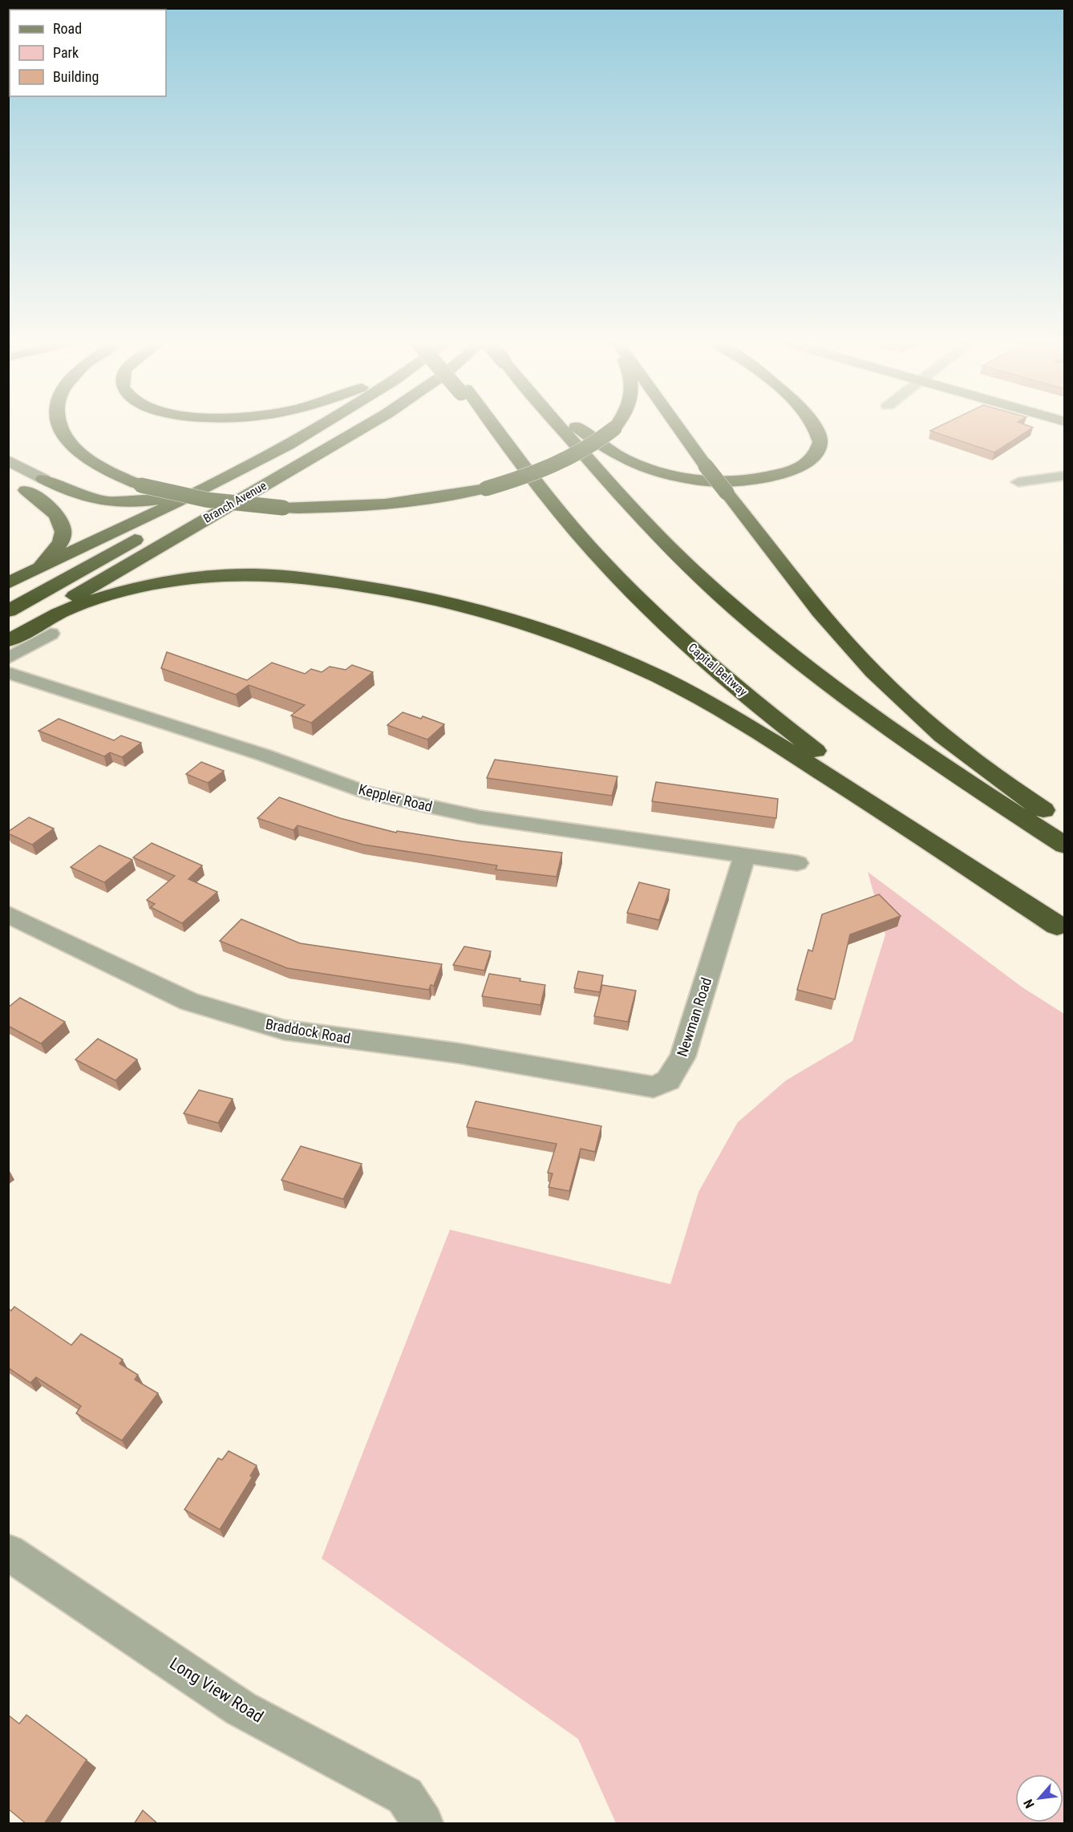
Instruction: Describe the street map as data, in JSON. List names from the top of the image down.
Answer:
{
  "streets": {
    "highway": ["Branch Avenue", "Capital Beltway"],
    "street": [
      "Keppler Road",
      "Newman Road",
      "Braddock Road",
      "Long View Road"
    ]
  },
  "crossings": [
    ["Keppler Road", "Newman Road"],
    ["Newman Road", "Braddock Road"]
  ],
  "legend": ["Road", "Park", "Building"],
  "north": "bottom left"
}
